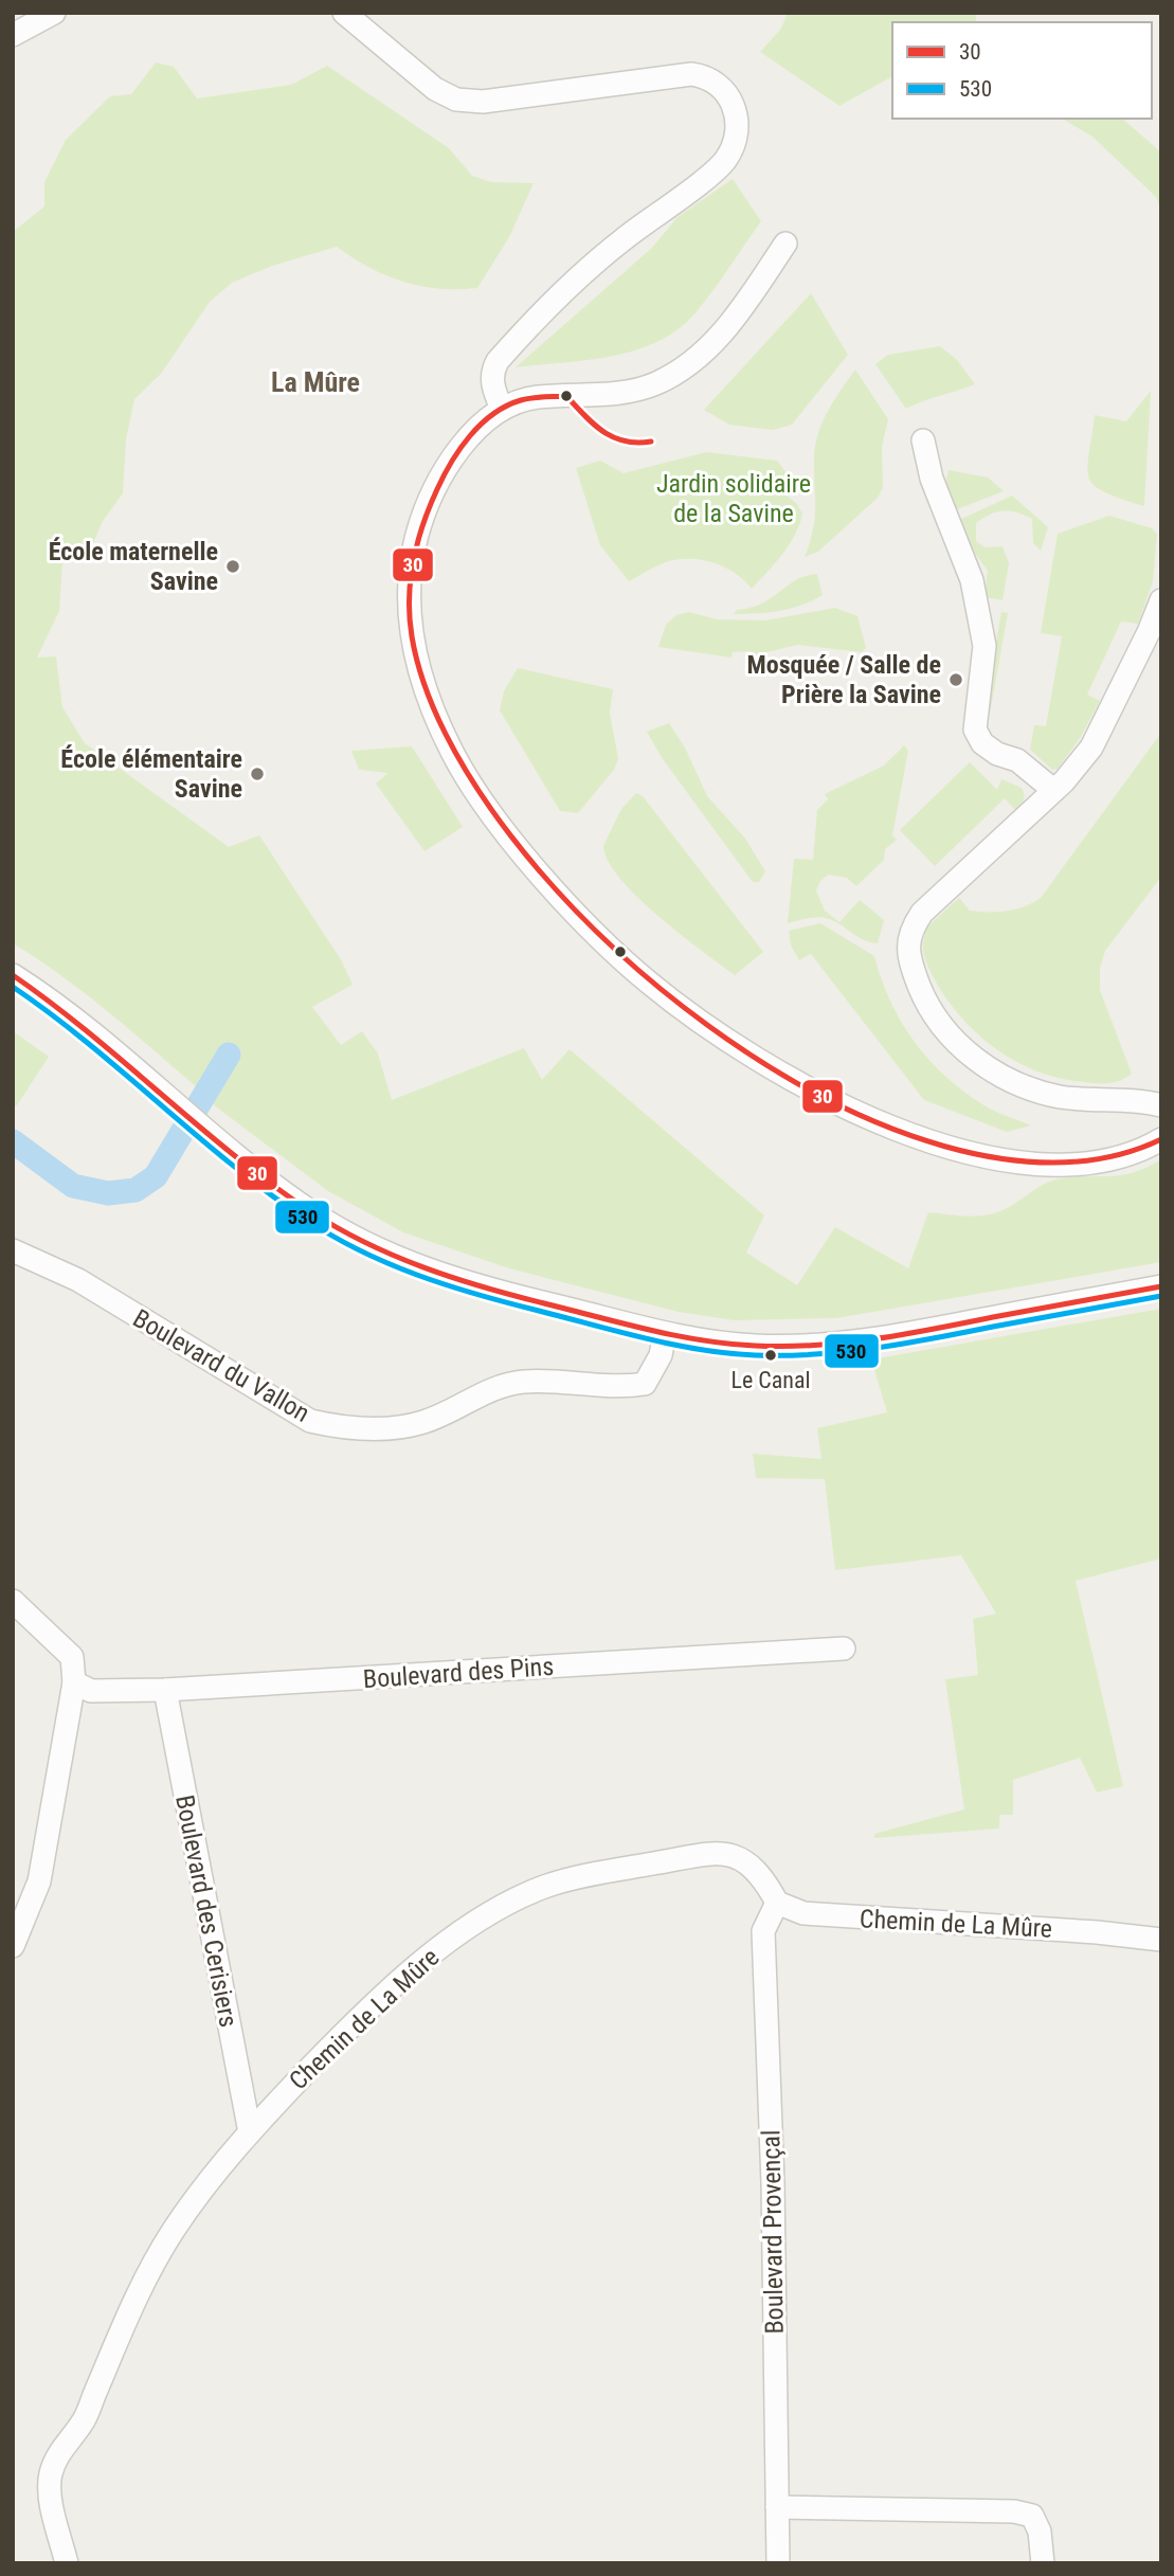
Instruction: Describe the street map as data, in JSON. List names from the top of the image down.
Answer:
{
  "streets": {
    "street": [
      "Boulevard du Vallon",
      "Boulevard des Pins",
      "Boulevard des Cerisiers",
      "Chemin de La Mûre",
      "Boulevard Provençal"
    ]
  },
  "crossings": [
    ["Boulevard des Pins", "Boulevard des Cerisiers"],
    ["Boulevard des Cerisiers", "Chemin de La Mûre"],
    ["Chemin de La Mûre", "Boulevard Provençal"]
  ],
  "districts": ["La Mûre"],
  "parks": ["Jardin solidaire de la Savine"],
  "places": [
    "École maternelle Savine",
    "Mosquée / Salle de Prière la Savine",
    "École élémentaire Savine",
    "Le Canal"
  ],
  "lines": ["transit line 30", "transit line 530"],
  "legend": ["30", "530"]
}
